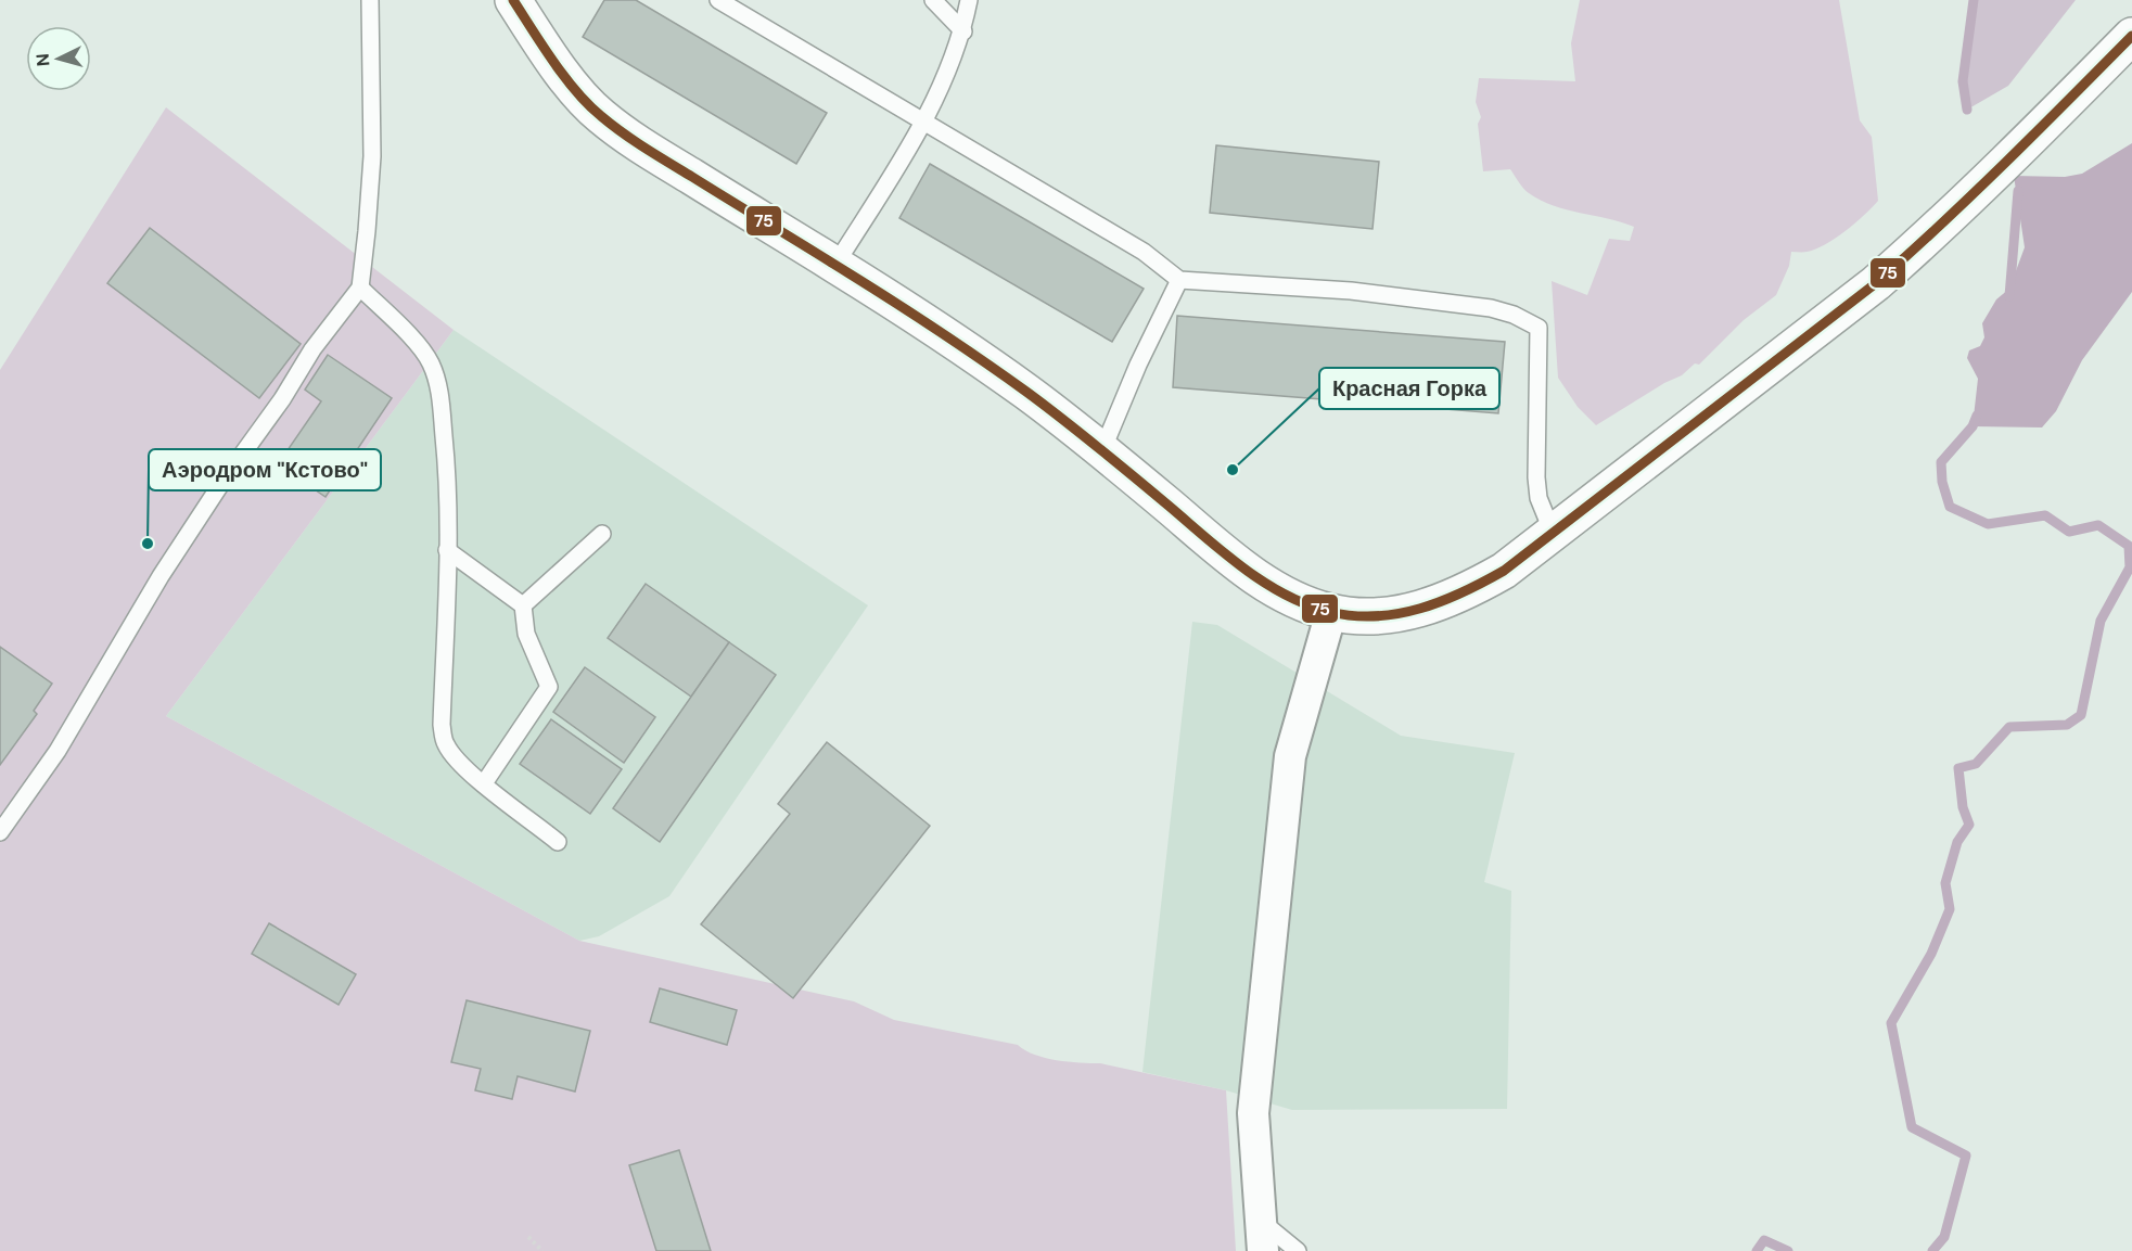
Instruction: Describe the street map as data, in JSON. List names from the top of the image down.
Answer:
{
  "places": ["Красная Горка", "Аэродром \"Кстово\""],
  "lines": ["transit line 75"],
  "north": "left"
}
